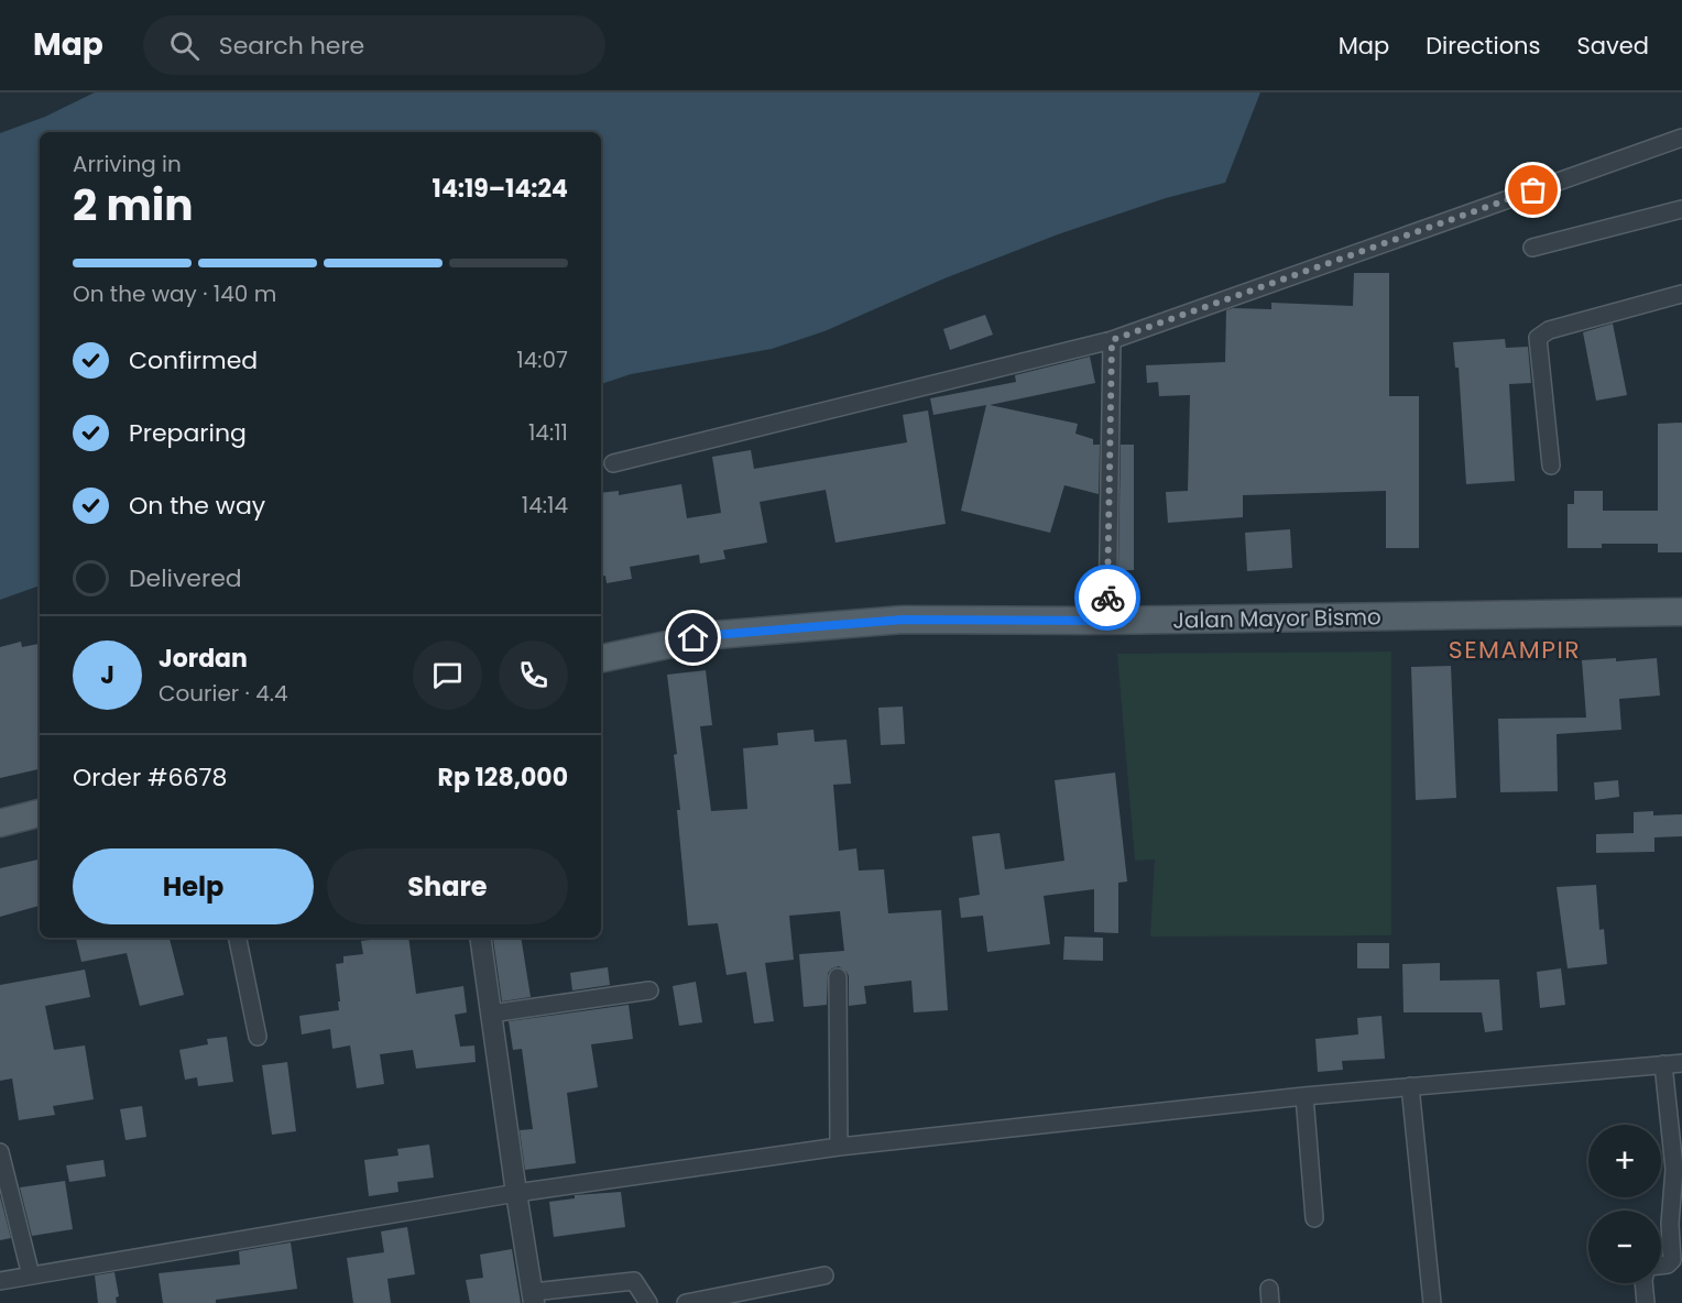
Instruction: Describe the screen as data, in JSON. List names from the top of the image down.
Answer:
{
  "streets": {
    "main road": ["Jalan Mayor Bismo"]
  },
  "districts": ["SEMAMPIR"],
  "page": {
    "header": "Map",
    "search": "Search here",
    "nav": ["Map", "Directions", "Saved"],
    "heading": ["2 min", "Arriving in", "14:19–14:24"],
    "panel": [
      "Jordan",
      "Courier · 4.4",
      "Order #6678",
      "Rp 128,000"
    ],
    "bar": "On the way · 140 m",
    "list": [
      ["Confirmed", "14:07"],
      ["Preparing", "14:11"],
      ["On the way", "14:14"],
      "Delivered"
    ],
    "round": "J",
    "buttons": ["Help", "Share"],
    "map_buttons": ["+", "−"]
  }
}
